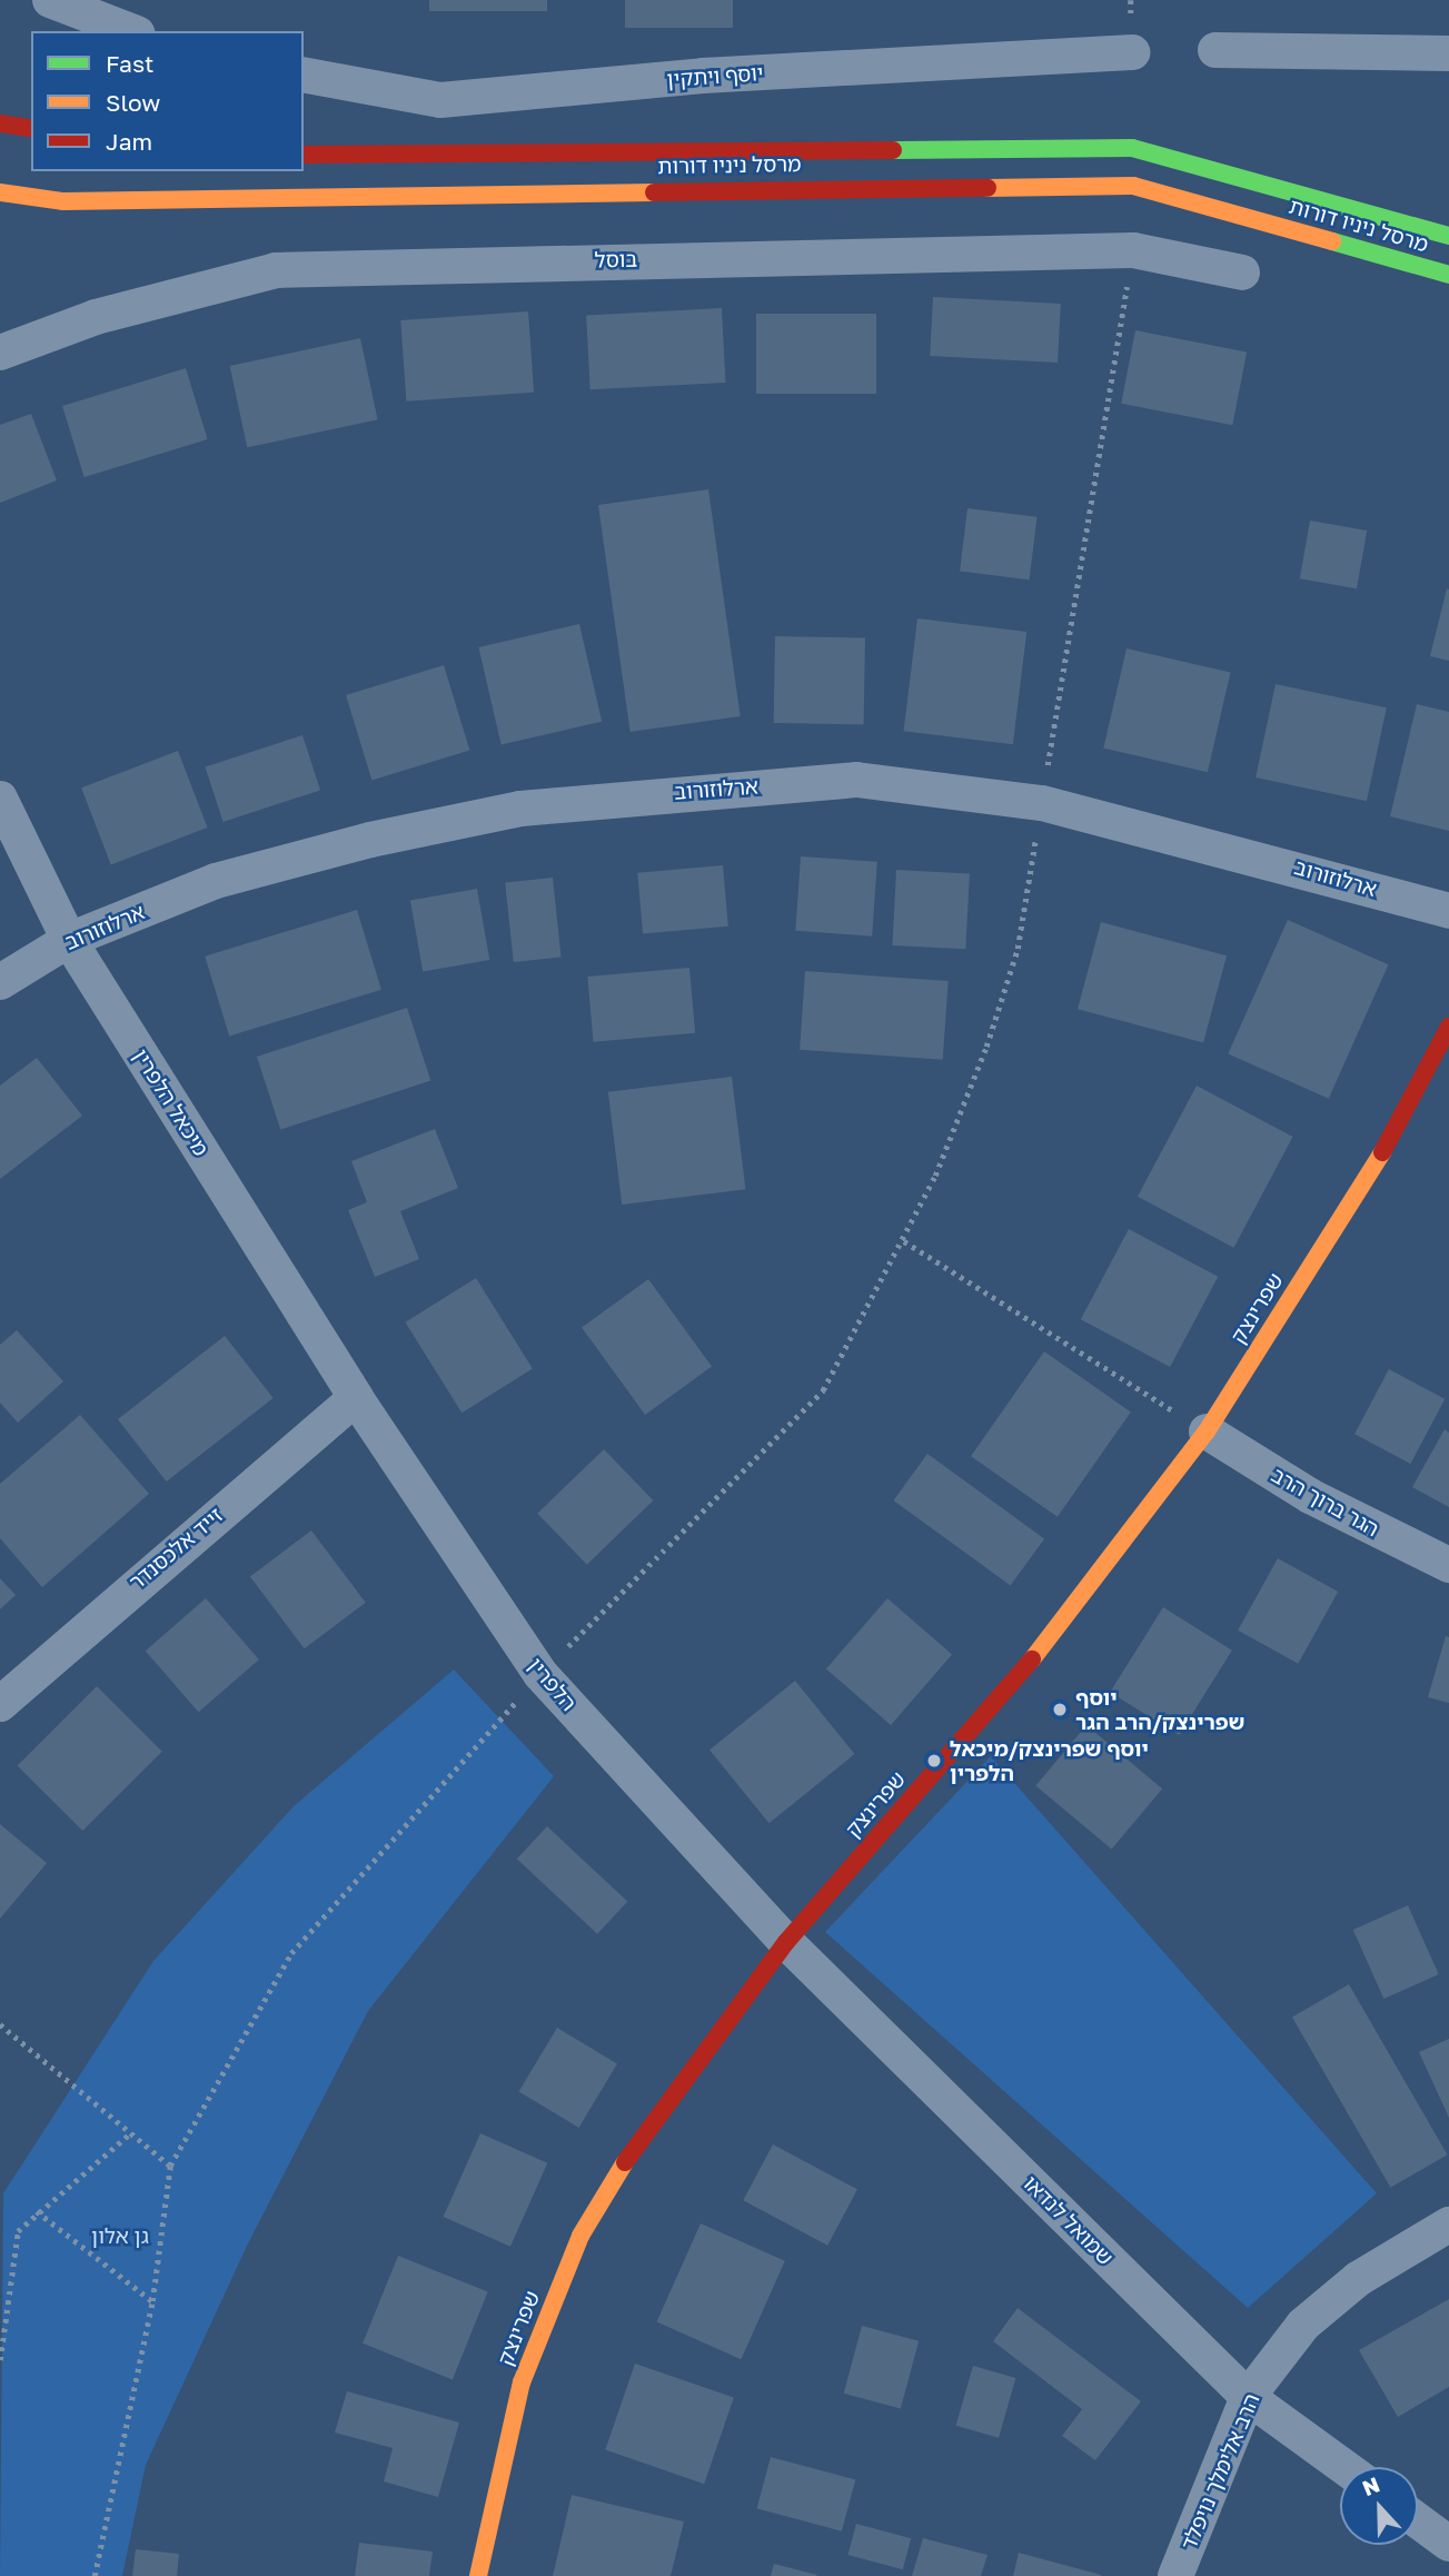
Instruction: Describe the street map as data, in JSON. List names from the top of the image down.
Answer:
{
  "streets": {
    "street": [
      "יוסף ויתקין",
      "מרסל ניניו דורות",
      "בוסל",
      "ארלוזורוב",
      "מיכאל הלפרין",
      "שפרינצק",
      "הגר ברוך הרב",
      "זייד אלכסנדר",
      "הלפרין",
      "שמואל לנדאו",
      "הרב אלימלך נויפלד"
    ]
  },
  "crossings": [
    ["ארלוזורוב", "מיכאל הלפרין"],
    ["מיכאל הלפרין", "זייד אלכסנדר"],
    ["מיכאל הלפרין", "הלפרין"],
    ["שפרינצק", "הגר ברוך הרב"],
    ["שפרינצק", "הלפרין"],
    ["שפרינצק", "שמואל לנדאו"],
    ["זייד אלכסנדר", "הלפרין"],
    ["הלפרין", "שמואל לנדאו"],
    ["שמואל לנדאו", "הרב אלימלך נויפלד"]
  ],
  "parks": ["גן אלון"],
  "places": ["יוסף שפרינצק/הרב הגר", "יוסף שפרינצק/מיכאל הלפרין"],
  "legend": ["Fast", "Slow", "Jam"],
  "north": "top"
}
